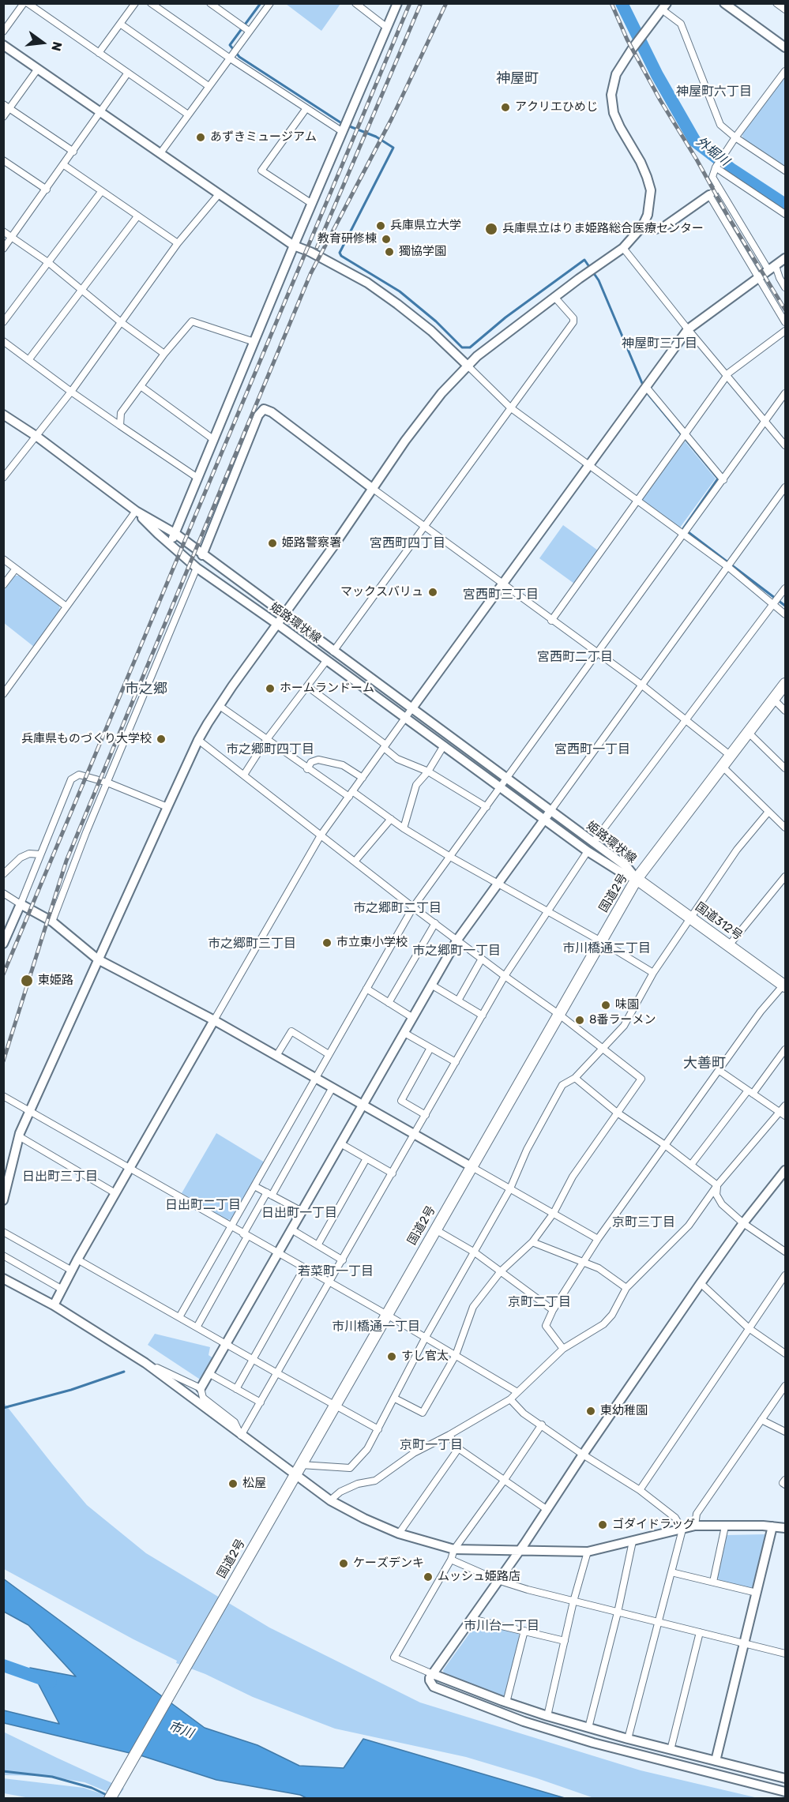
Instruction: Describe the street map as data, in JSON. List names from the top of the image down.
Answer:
{
  "streets": {
    "highway": ["国道2号", "国道312号"],
    "street": ["姫路環状線"]
  },
  "crossings": [
    ["姫路環状線", "国道2号"],
    ["姫路環状線", "国道312号"],
    ["国道2号", "国道312号"]
  ],
  "districts": [
    "神屋町",
    "神屋町六丁目",
    "神屋町三丁目",
    "宮西町四丁目",
    "宮西町三丁目",
    "宮西町二丁目",
    "市之郷",
    "市之郷町四丁目",
    "宮西町一丁目",
    "市之郷町二丁目",
    "市之郷町三丁目",
    "市川橋通二丁目",
    "市之郷町一丁目",
    "大善町",
    "日出町三丁目",
    "日出町二丁目",
    "日出町一丁目",
    "京町三丁目",
    "若菜町一丁目",
    "京町二丁目",
    "市川橋通一丁目",
    "京町一丁目",
    "市川台一丁目"
  ],
  "water": ["外堀川", "市川"],
  "places": [
    "アクリエひめじ",
    "あずきミュージアム",
    "兵庫県立大学",
    "兵庫県立はりま姫路総合医療センター",
    "教育研修棟",
    "獨協学園",
    "姫路警察署",
    "マックスバリュ",
    "ホームランドーム",
    "兵庫県ものづくり大学校",
    "市立東小学校",
    "東姫路",
    "味園",
    "8番ラーメン",
    "すし官太",
    "東幼稚園",
    "松屋",
    "ゴダイドラッグ",
    "ケーズデンキ",
    "ムッシュ姫路店"
  ],
  "north": "right"
}
